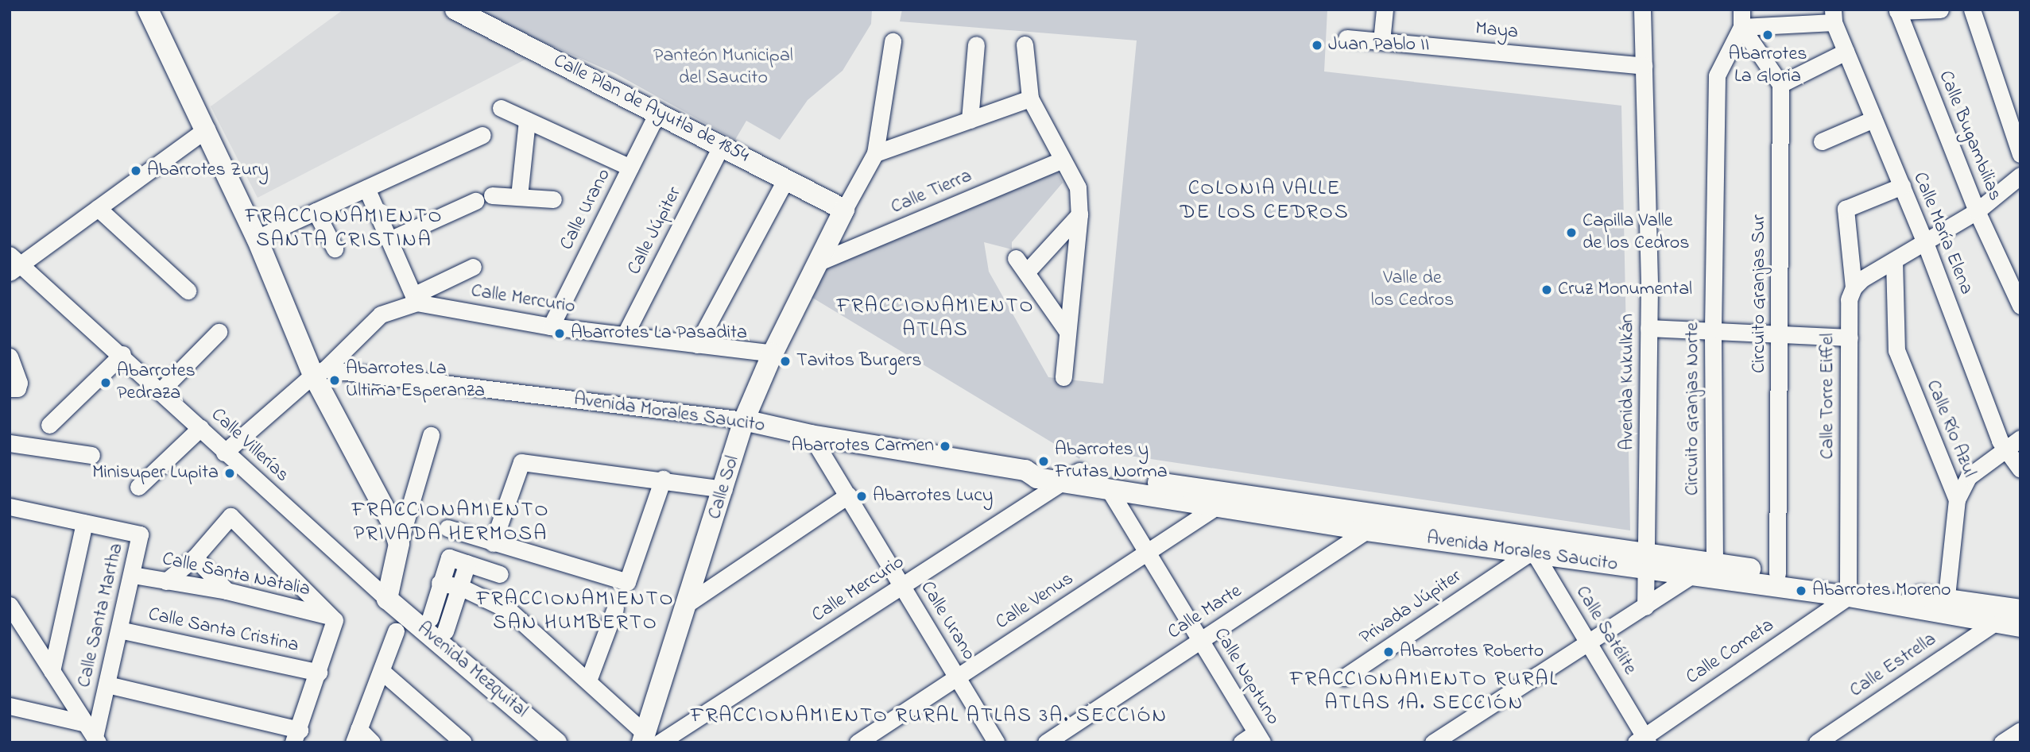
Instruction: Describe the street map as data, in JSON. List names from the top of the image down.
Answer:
{
  "streets": {
    "main road": [
      "Calle Plan de Ayutla de 1854",
      "Avenida Morales Saucito",
      "Calle Sol",
      "Avenida Mezquital"
    ],
    "street": [
      "Maya",
      "Calle Bugambilias",
      "Calle Tierra",
      "Calle Urano",
      "Calle Júpiter",
      "Calle María Elena",
      "Circuito Granjas Sur",
      "Calle Mercurio",
      "Avenida Kukulkán",
      "Calle Torre Eiffel",
      "Circuito Granjas Norte",
      "Calle Río Azul",
      "Calle Villerías",
      "Calle Santa Natalia",
      "Calle Venus",
      "Privada Júpiter",
      "Calle Marte",
      "Calle Santa Martha",
      "Calle Santa Cristina",
      "Calle Satélite",
      "Calle Cometa",
      "Calle Estrella",
      "Calle Neptuno"
    ]
  },
  "crossings": [
    ["Maya", "Avenida Kukulkán"],
    ["Calle Plan de Ayutla de 1854", "Calle Urano"],
    ["Calle Plan de Ayutla de 1854", "Calle Júpiter"],
    ["Calle Plan de Ayutla de 1854", "Calle Sol"],
    ["Calle Tierra", "Calle Sol"],
    ["Calle Urano", "Calle Mercurio"],
    ["Calle Urano", "Avenida Morales Saucito"],
    ["Calle Urano", "Calle Venus"],
    ["Calle Júpiter", "Calle Mercurio"],
    ["Calle María Elena", "Calle Torre Eiffel"],
    ["Circuito Granjas Sur", "Avenida Morales Saucito"],
    ["Calle Mercurio", "Avenida Morales Saucito"],
    ["Calle Mercurio", "Calle Villerías"],
    ["Calle Mercurio", "Calle Sol"],
    ["Avenida Kukulkán", "Avenida Morales Saucito"],
    ["Calle Torre Eiffel", "Avenida Morales Saucito"],
    ["Calle Torre Eiffel", "Calle Cometa"],
    ["Circuito Granjas Norte", "Avenida Morales Saucito"],
    ["Avenida Morales Saucito", "Calle Río Azul"],
    ["Avenida Morales Saucito", "Calle Sol"],
    ["Avenida Morales Saucito", "Calle Venus"],
    ["Avenida Morales Saucito", "Privada Júpiter"],
    ["Avenida Morales Saucito", "Calle Marte"],
    ["Avenida Morales Saucito", "Calle Satélite"],
    ["Avenida Morales Saucito", "Calle Cometa"],
    ["Avenida Morales Saucito", "Calle Estrella"],
    ["Avenida Morales Saucito", "Calle Neptuno"],
    ["Calle Villerías", "Avenida Mezquital"],
    ["Calle Santa Natalia", "Calle Santa Martha"],
    ["Calle Venus", "Calle Neptuno"],
    ["Privada Júpiter", "Calle Satélite"],
    ["Calle Marte", "Calle Neptuno"],
    ["Calle Santa Martha", "Calle Santa Cristina"],
    ["Calle Satélite", "Calle Cometa"]
  ],
  "districts": [
    "COLONIA VALLE DE LOS CEDROS",
    "FRACCIONAMIENTO SANTA CRISTINA",
    "FRACCIONAMIENTO ATLAS",
    "FRACCIONAMIENTO PRIVADA HERMOSA",
    "FRACCIONAMIENTO SAN HUMBERTO",
    "FRACCIONAMIENTO RURAL ATLAS 1A. SECCIÓN",
    "FRACCIONAMIENTO RURAL ATLAS 3A. SECCIÓN"
  ],
  "parks": ["Panteón Municipal del Saucito", "Valle de los Cedros"],
  "places": [
    "Abarrotes La Gloria",
    "Juan Pablo II",
    "Abarrotes Zury",
    "Capilla Valle de los Cedros",
    "Cruz Monumental",
    "Abarrotes La Pasadita",
    "Tavitos Burgers",
    "Abarrotes La Ultima Esperanza",
    "Abarrotes Pedraza",
    "Abarrotes Carmen",
    "Abarrotes y Frutas Norma",
    "Minisuper Lupita",
    "Abarrotes Lucy",
    "Abarrotes Moreno",
    "Abarrotes Roberto"
  ]
}
